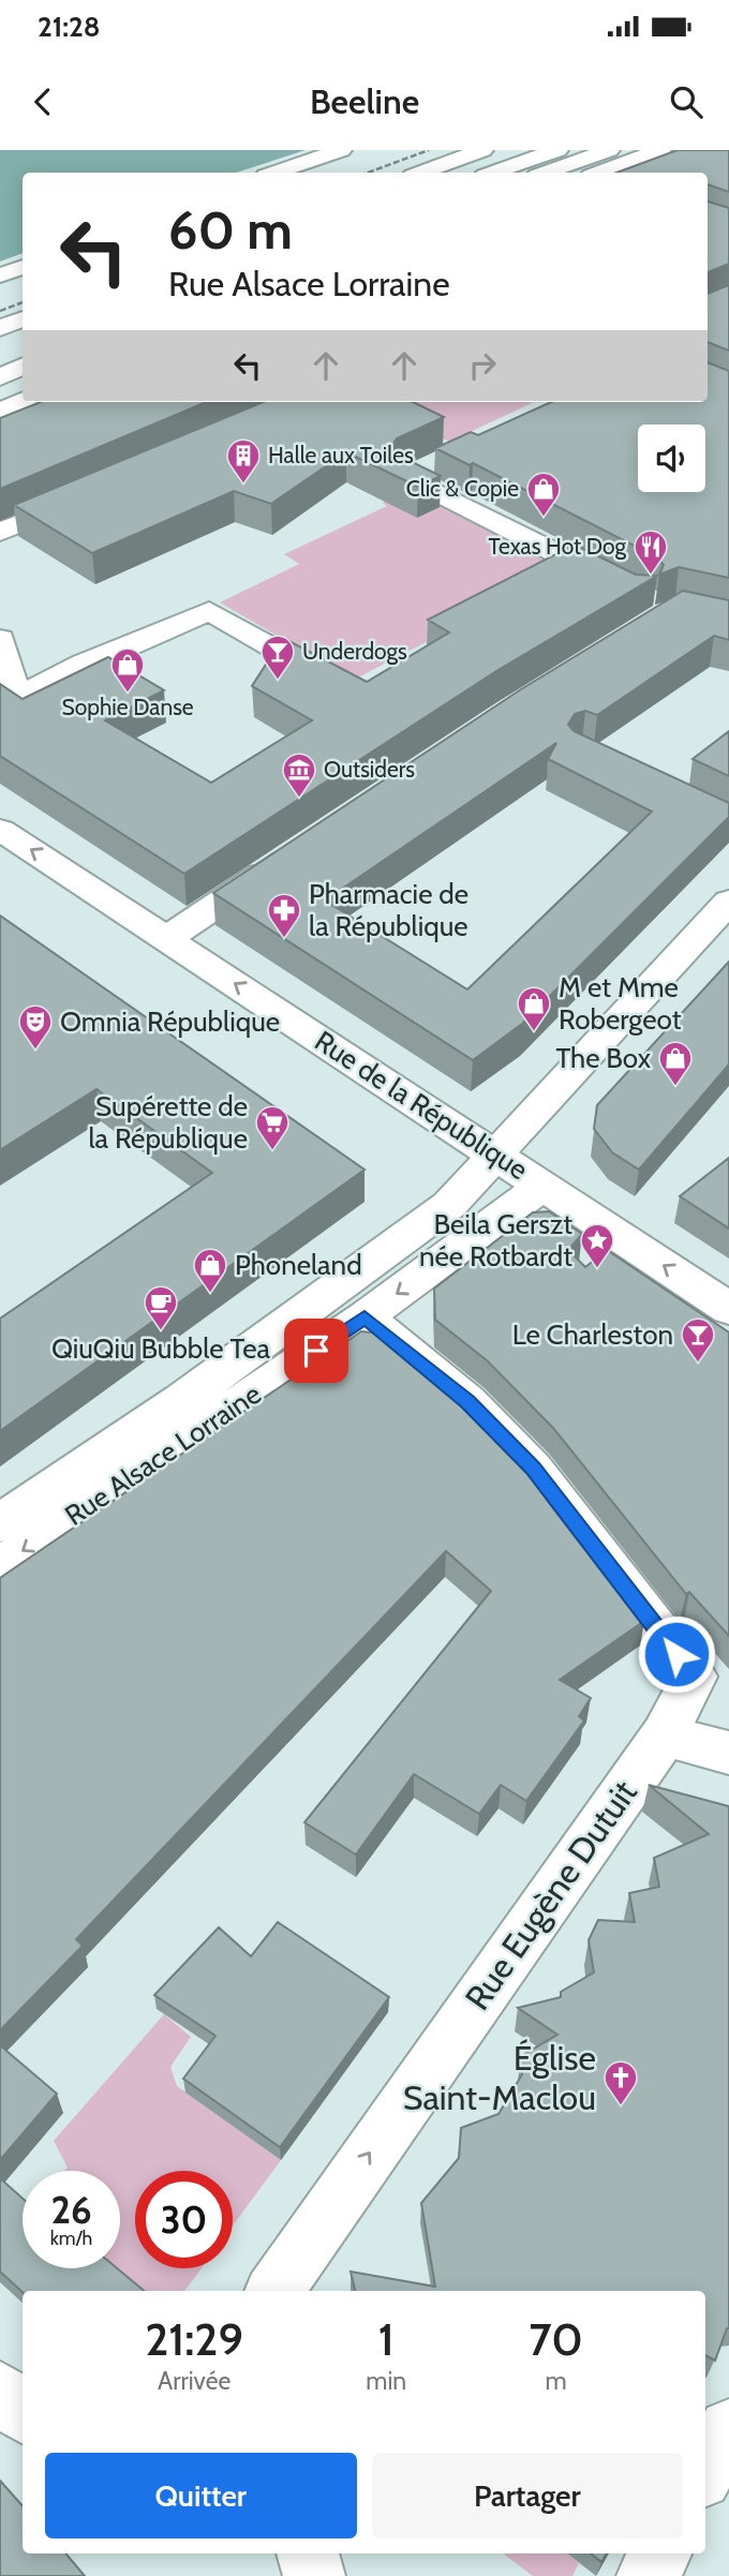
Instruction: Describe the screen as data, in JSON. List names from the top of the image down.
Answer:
{
  "streets": {
    "street": ["Rue de la République", "Rue Alsace Lorraine", "Rue Eugène Dutuit"]
  },
  "crossings": [
    ["Rue de la République", "Rue Alsace Lorraine"],
    ["Rue Alsace Lorraine", "Rue Eugène Dutuit"]
  ],
  "one_way": ["Rue de la République", "Rue Eugène Dutuit"],
  "places": {
    "building": ["Halle aux Toiles"],
    "shop": [
      "Clic & Copie",
      "Sophie Danse",
      "M et Mme Robergeot",
      "The Box",
      "Phoneland"
    ],
    "restaurant": ["Texas Hot Dog"],
    "bar": ["Underdogs", "Le Charleston"],
    "museum": ["Outsiders"],
    "pharmacy": ["Pharmacie de la République"],
    "theatre": ["Omnia République"],
    "supermarket": ["Supérette de la République"],
    "place": ["Beila Gerszt née Rotbardt"],
    "cafe": ["QiuQiu Bubble Tea"],
    "church": ["Église Saint-Maclou"]
  },
  "page": {
    "status": "21:28",
    "header": "Beeline",
    "turn": ["60 m", "Rue Alsace Lorraine"],
    "speed": "26 km/h",
    "limit": "30",
    "eta": [
      "21:29",
      "Arrivée",
      "1",
      "min",
      "70",
      "m"
    ],
    "buttons": ["Quitter", "Partager"]
  }
}
